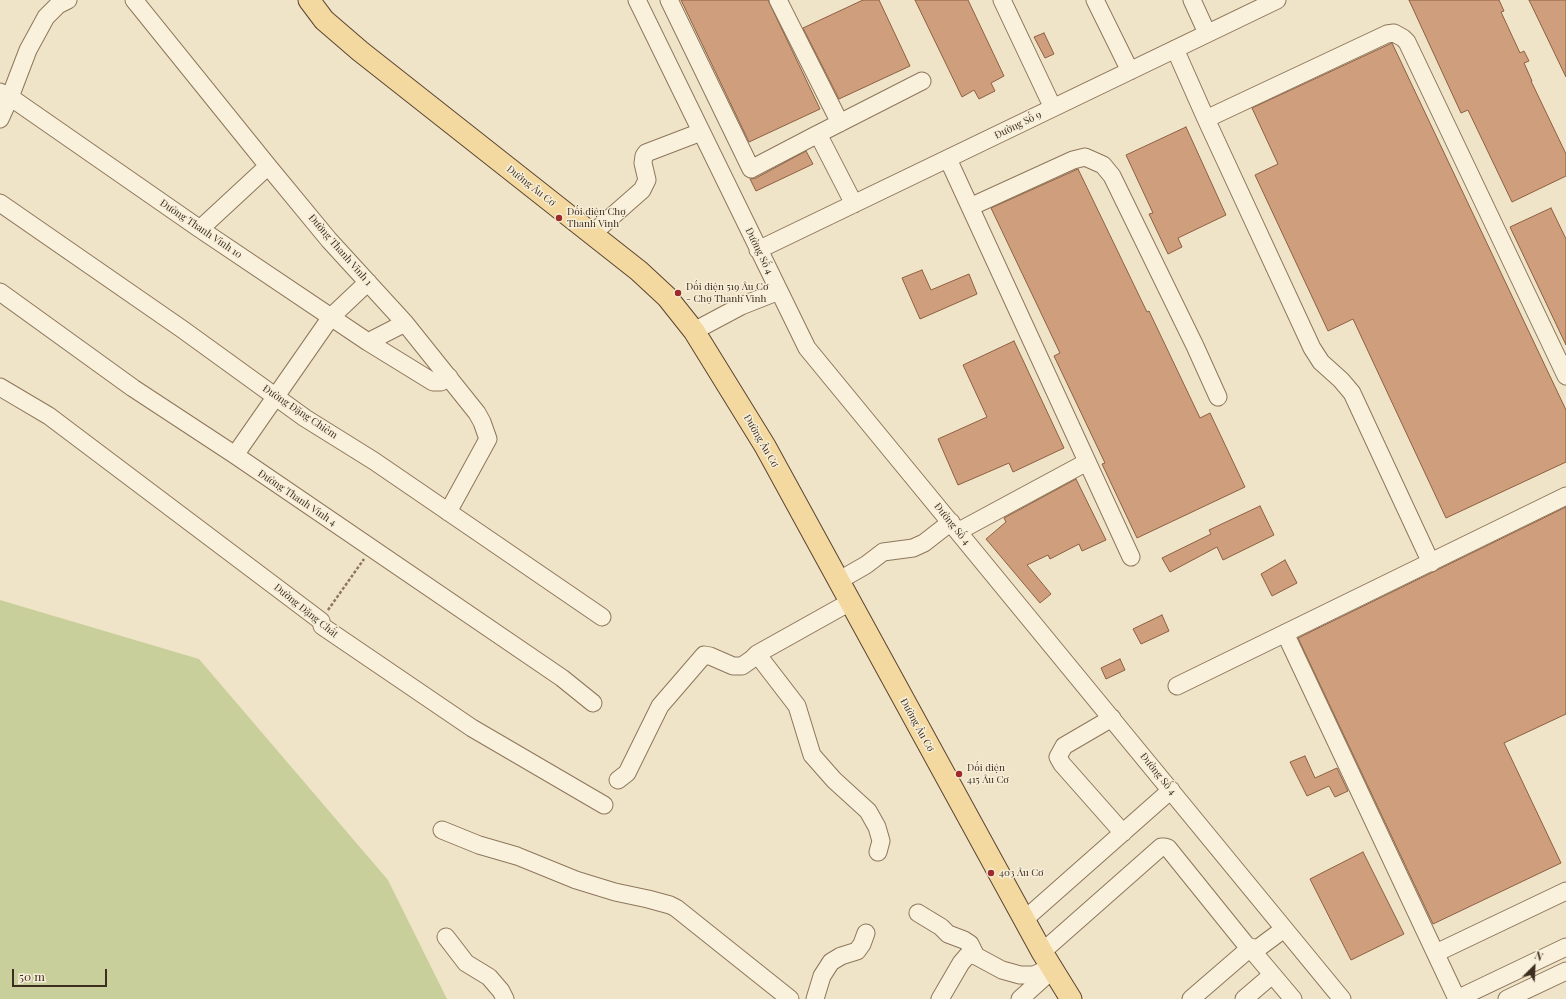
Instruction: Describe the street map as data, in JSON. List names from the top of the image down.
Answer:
{
  "streets": {
    "main road": ["Đường Âu Cơ"],
    "street": [
      "Đường Số 9",
      "Đường Thanh Vinh 10",
      "Đường Thanh Vinh 1",
      "Đường Số 4",
      "Đường Đặng Chiêm",
      "Đường Thanh Vinh 4",
      "Đường Đặng Chất"
    ]
  },
  "crossings": [
    ["Đường Số 9", "Đường Số 4"],
    ["Đường Thanh Vinh 10", "Đường Thanh Vinh 1"],
    ["Đường Thanh Vinh 1", "Đường Đặng Chiêm"]
  ],
  "places": [
    "Đối diện Chợ Thanh Vinh",
    "Đối diện 519 Âu Cơ - Chợ Thanh Vinh",
    "Đối diện 415 Âu Cơ",
    "403 Âu Cơ"
  ],
  "scale_bar": "50 m",
  "north": "top right"
}
